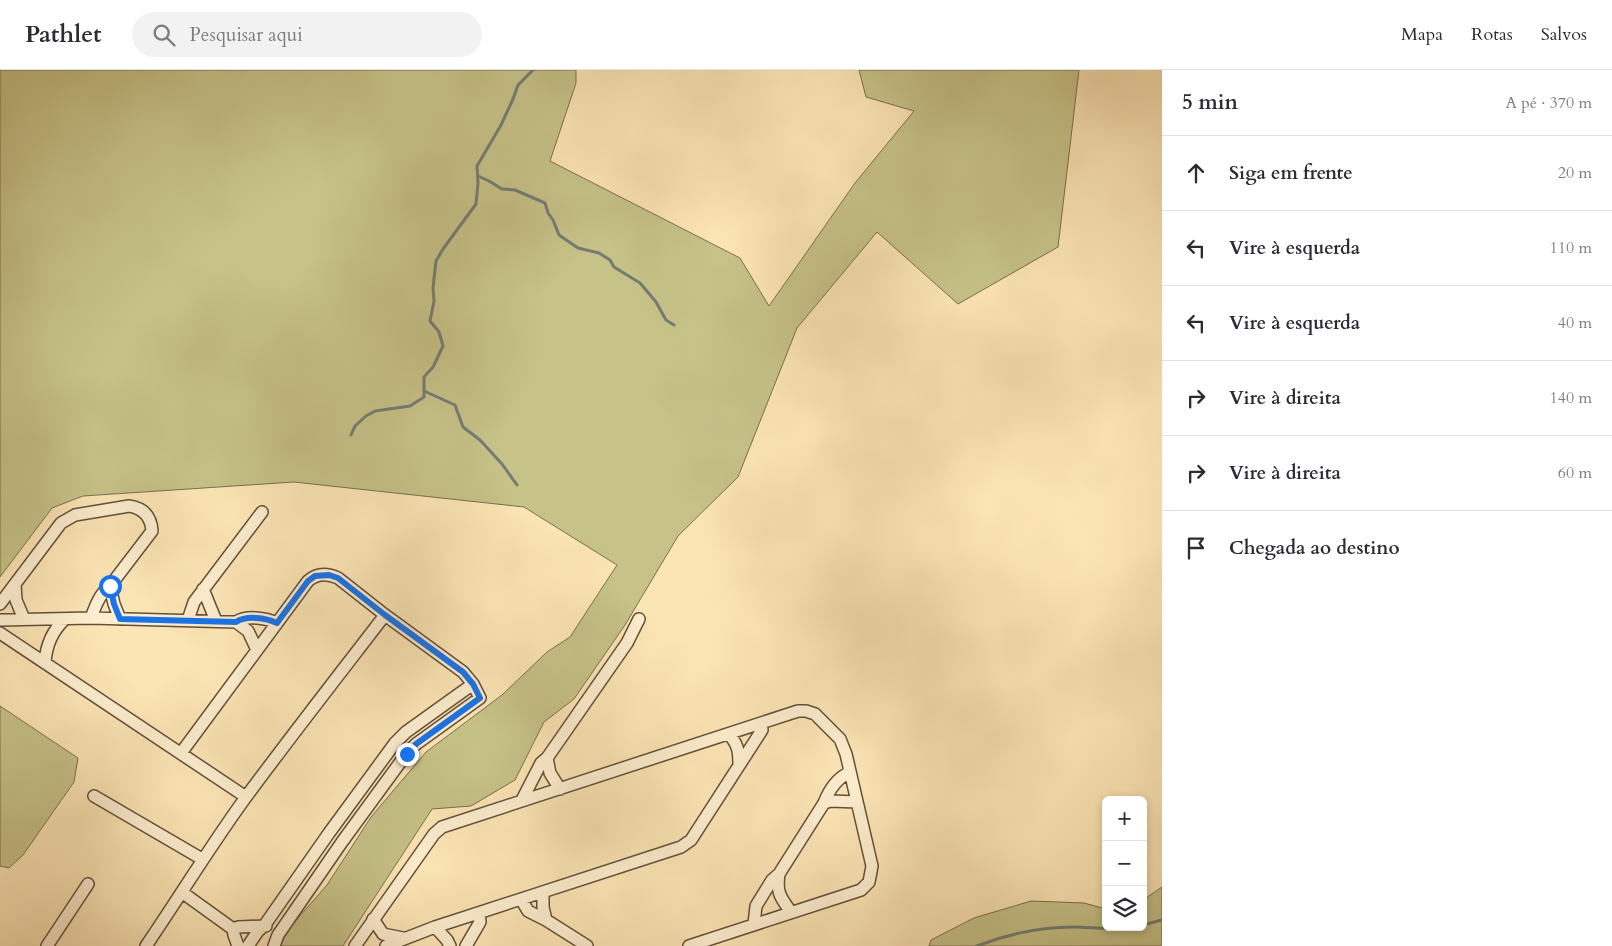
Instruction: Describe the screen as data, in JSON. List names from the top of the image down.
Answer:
{
  "page": {
    "header": "Pathlet",
    "search": "Pesquisar aqui",
    "nav": ["Mapa", "Rotas", "Salvos"],
    "heading": ["5 min", "A pé · 370 m"],
    "list": [
      ["Siga em frente", "20 m"],
      ["Vire à esquerda", "110 m"],
      ["Vire à esquerda", "40 m"],
      ["Vire à direita", "140 m"],
      ["Vire à direita", "60 m"],
      "Chegada ao destino"
    ],
    "map_buttons": ["+", "−"]
  }
}
